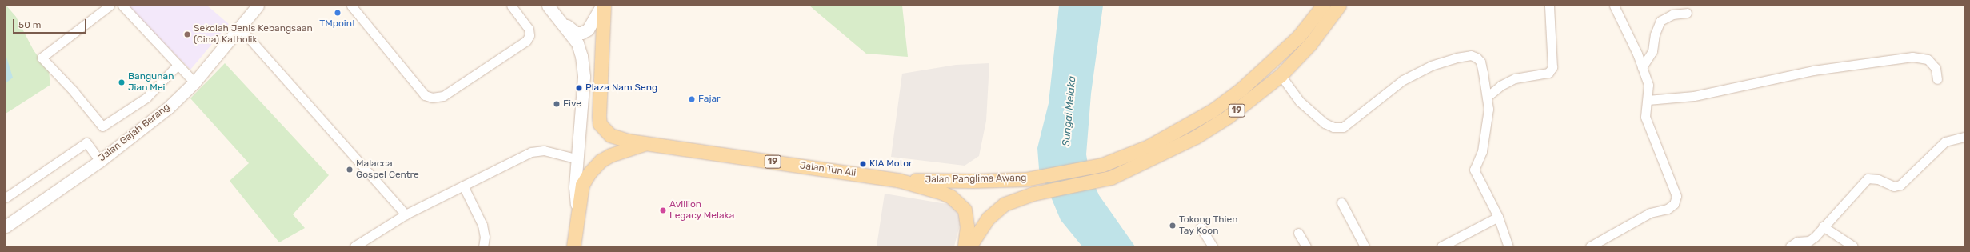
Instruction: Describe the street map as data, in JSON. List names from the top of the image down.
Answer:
{
  "streets": {
    "main road": ["19", "Jalan Tun Ali", "Jalan Panglima Awang"],
    "street": ["Jalan Gajah Berang"]
  },
  "crossings": [
    ["19", "Jalan Tun Ali"],
    ["Jalan Tun Ali", "Jalan Panglima Awang"]
  ],
  "water": ["Sungai Melaka"],
  "places": [
    "TMpoint",
    "Sekolah Jenis Kebangsaan (Cina) Katholik",
    "Bangunan Jian Mei",
    "Plaza Nam Seng",
    "Fajar",
    "Five",
    "KIA Motor",
    "Malacca Gospel Centre",
    "Avillion Legacy Melaka",
    "Tokong Thien Tay Koon"
  ],
  "scale_bar": "50 m"
}
